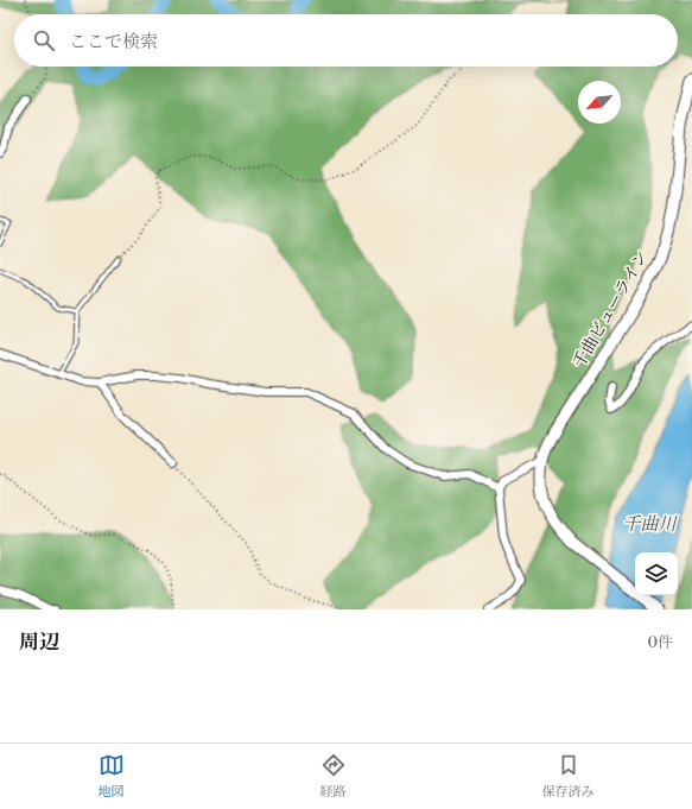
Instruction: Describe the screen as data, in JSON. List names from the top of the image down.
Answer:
{
  "streets": {
    "street": ["千曲ビューライン"]
  },
  "water": ["千曲川"],
  "north": "bottom left",
  "page": {
    "search": "ここで検索",
    "heading": ["周辺", "0件"],
    "nav": ["地図", "経路", "保存済み"]
  }
}
